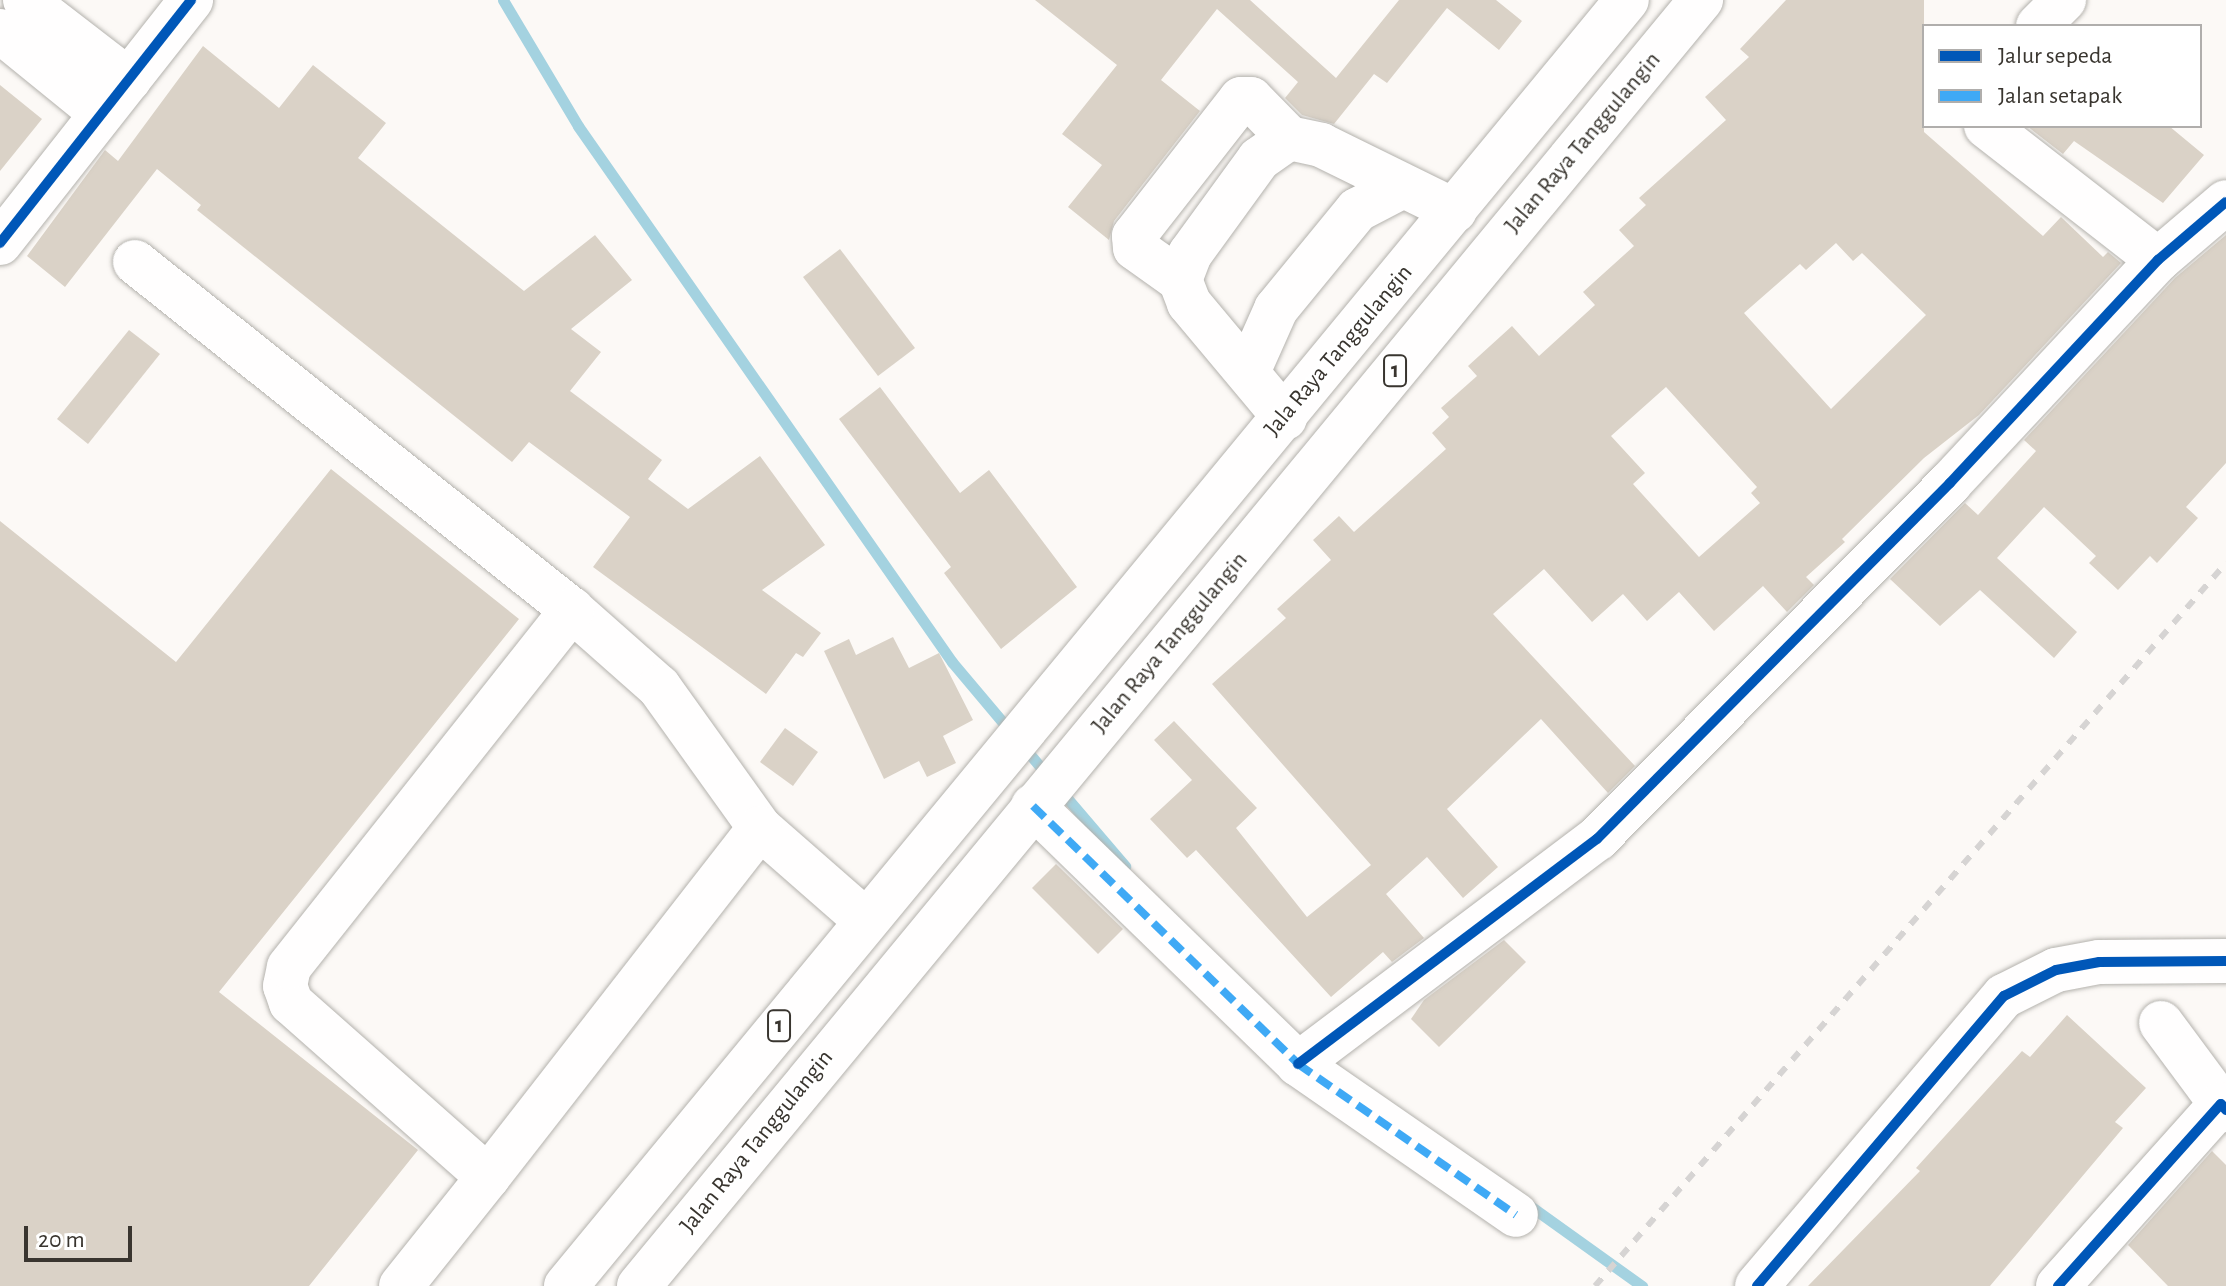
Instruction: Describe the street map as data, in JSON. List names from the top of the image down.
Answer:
{
  "streets": {
    "main road": ["Jalan Raya Tanggulangin", "Jala Raya Tanggulangin", "1"]
  },
  "crossings": [
    ["Jala Raya Tanggulangin", "1"]
  ],
  "legend": ["Jalur sepeda", "Jalan setapak"],
  "scale_bar": "20 m"
}
